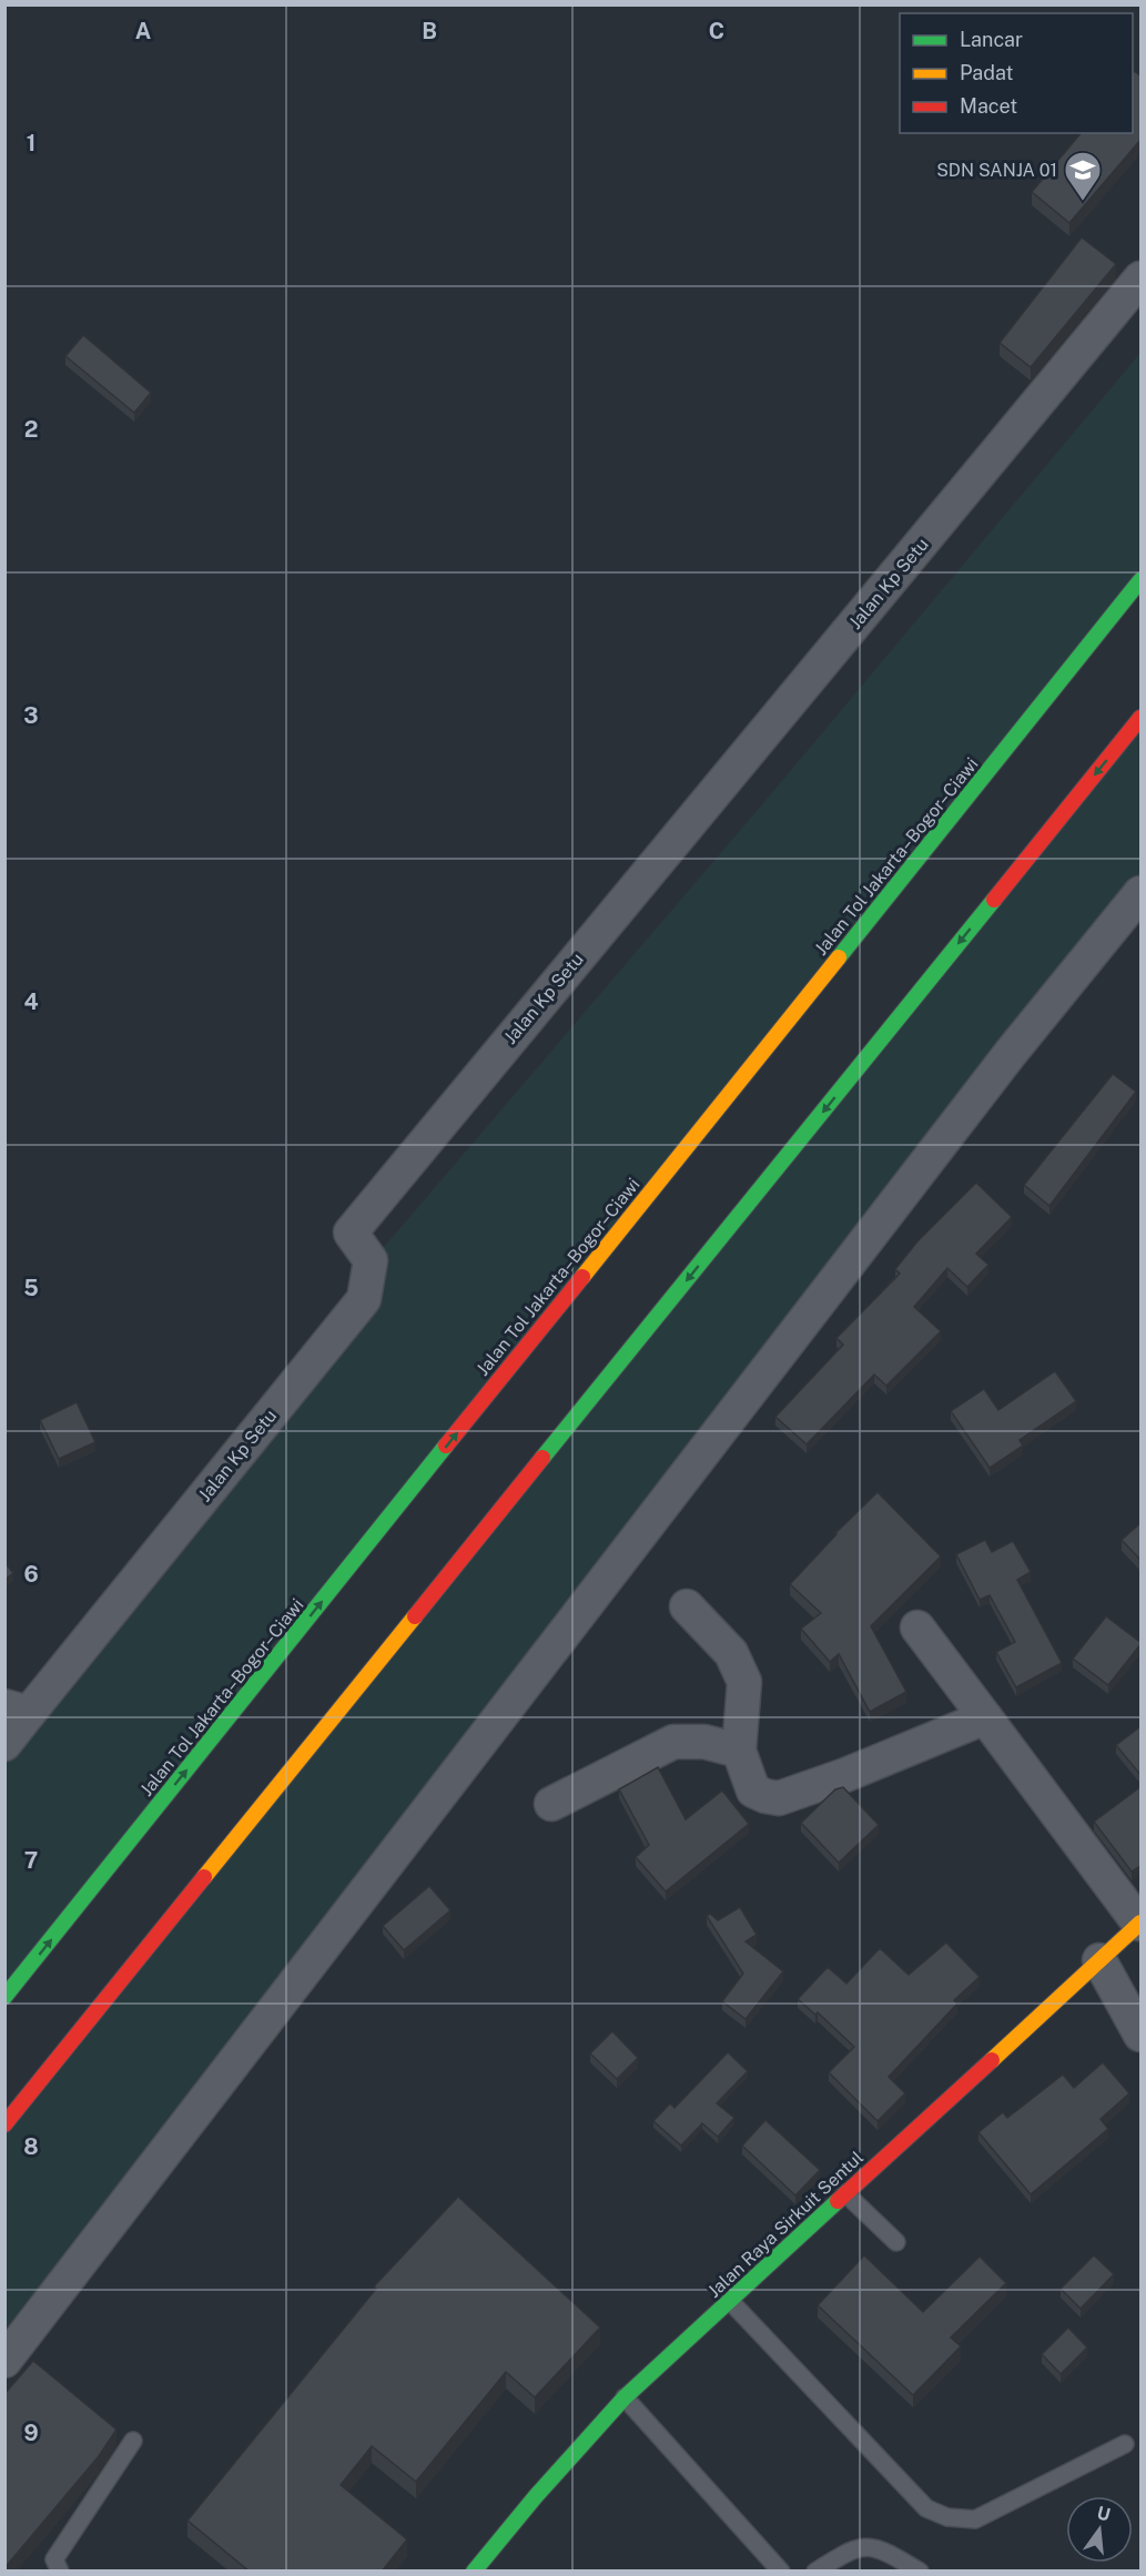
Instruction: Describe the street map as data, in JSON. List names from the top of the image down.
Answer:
{
  "streets": {
    "main road": ["Jalan Tol Jakarta–Bogor–Ciawi", "Jalan Raya Sirkuit Sentul"],
    "street": ["Jalan Kp Setu"]
  },
  "places": {
    "school or university": ["SDN SANJA 01"]
  },
  "legend": ["Lancar", "Padat", "Macet"],
  "north": "top",
  "grid": {
    "columns": ["A", "B", "C"],
    "rows": [
      "1",
      "2",
      "3",
      "4",
      "5",
      "6",
      "7",
      "8",
      "9"
    ]
  }
}
